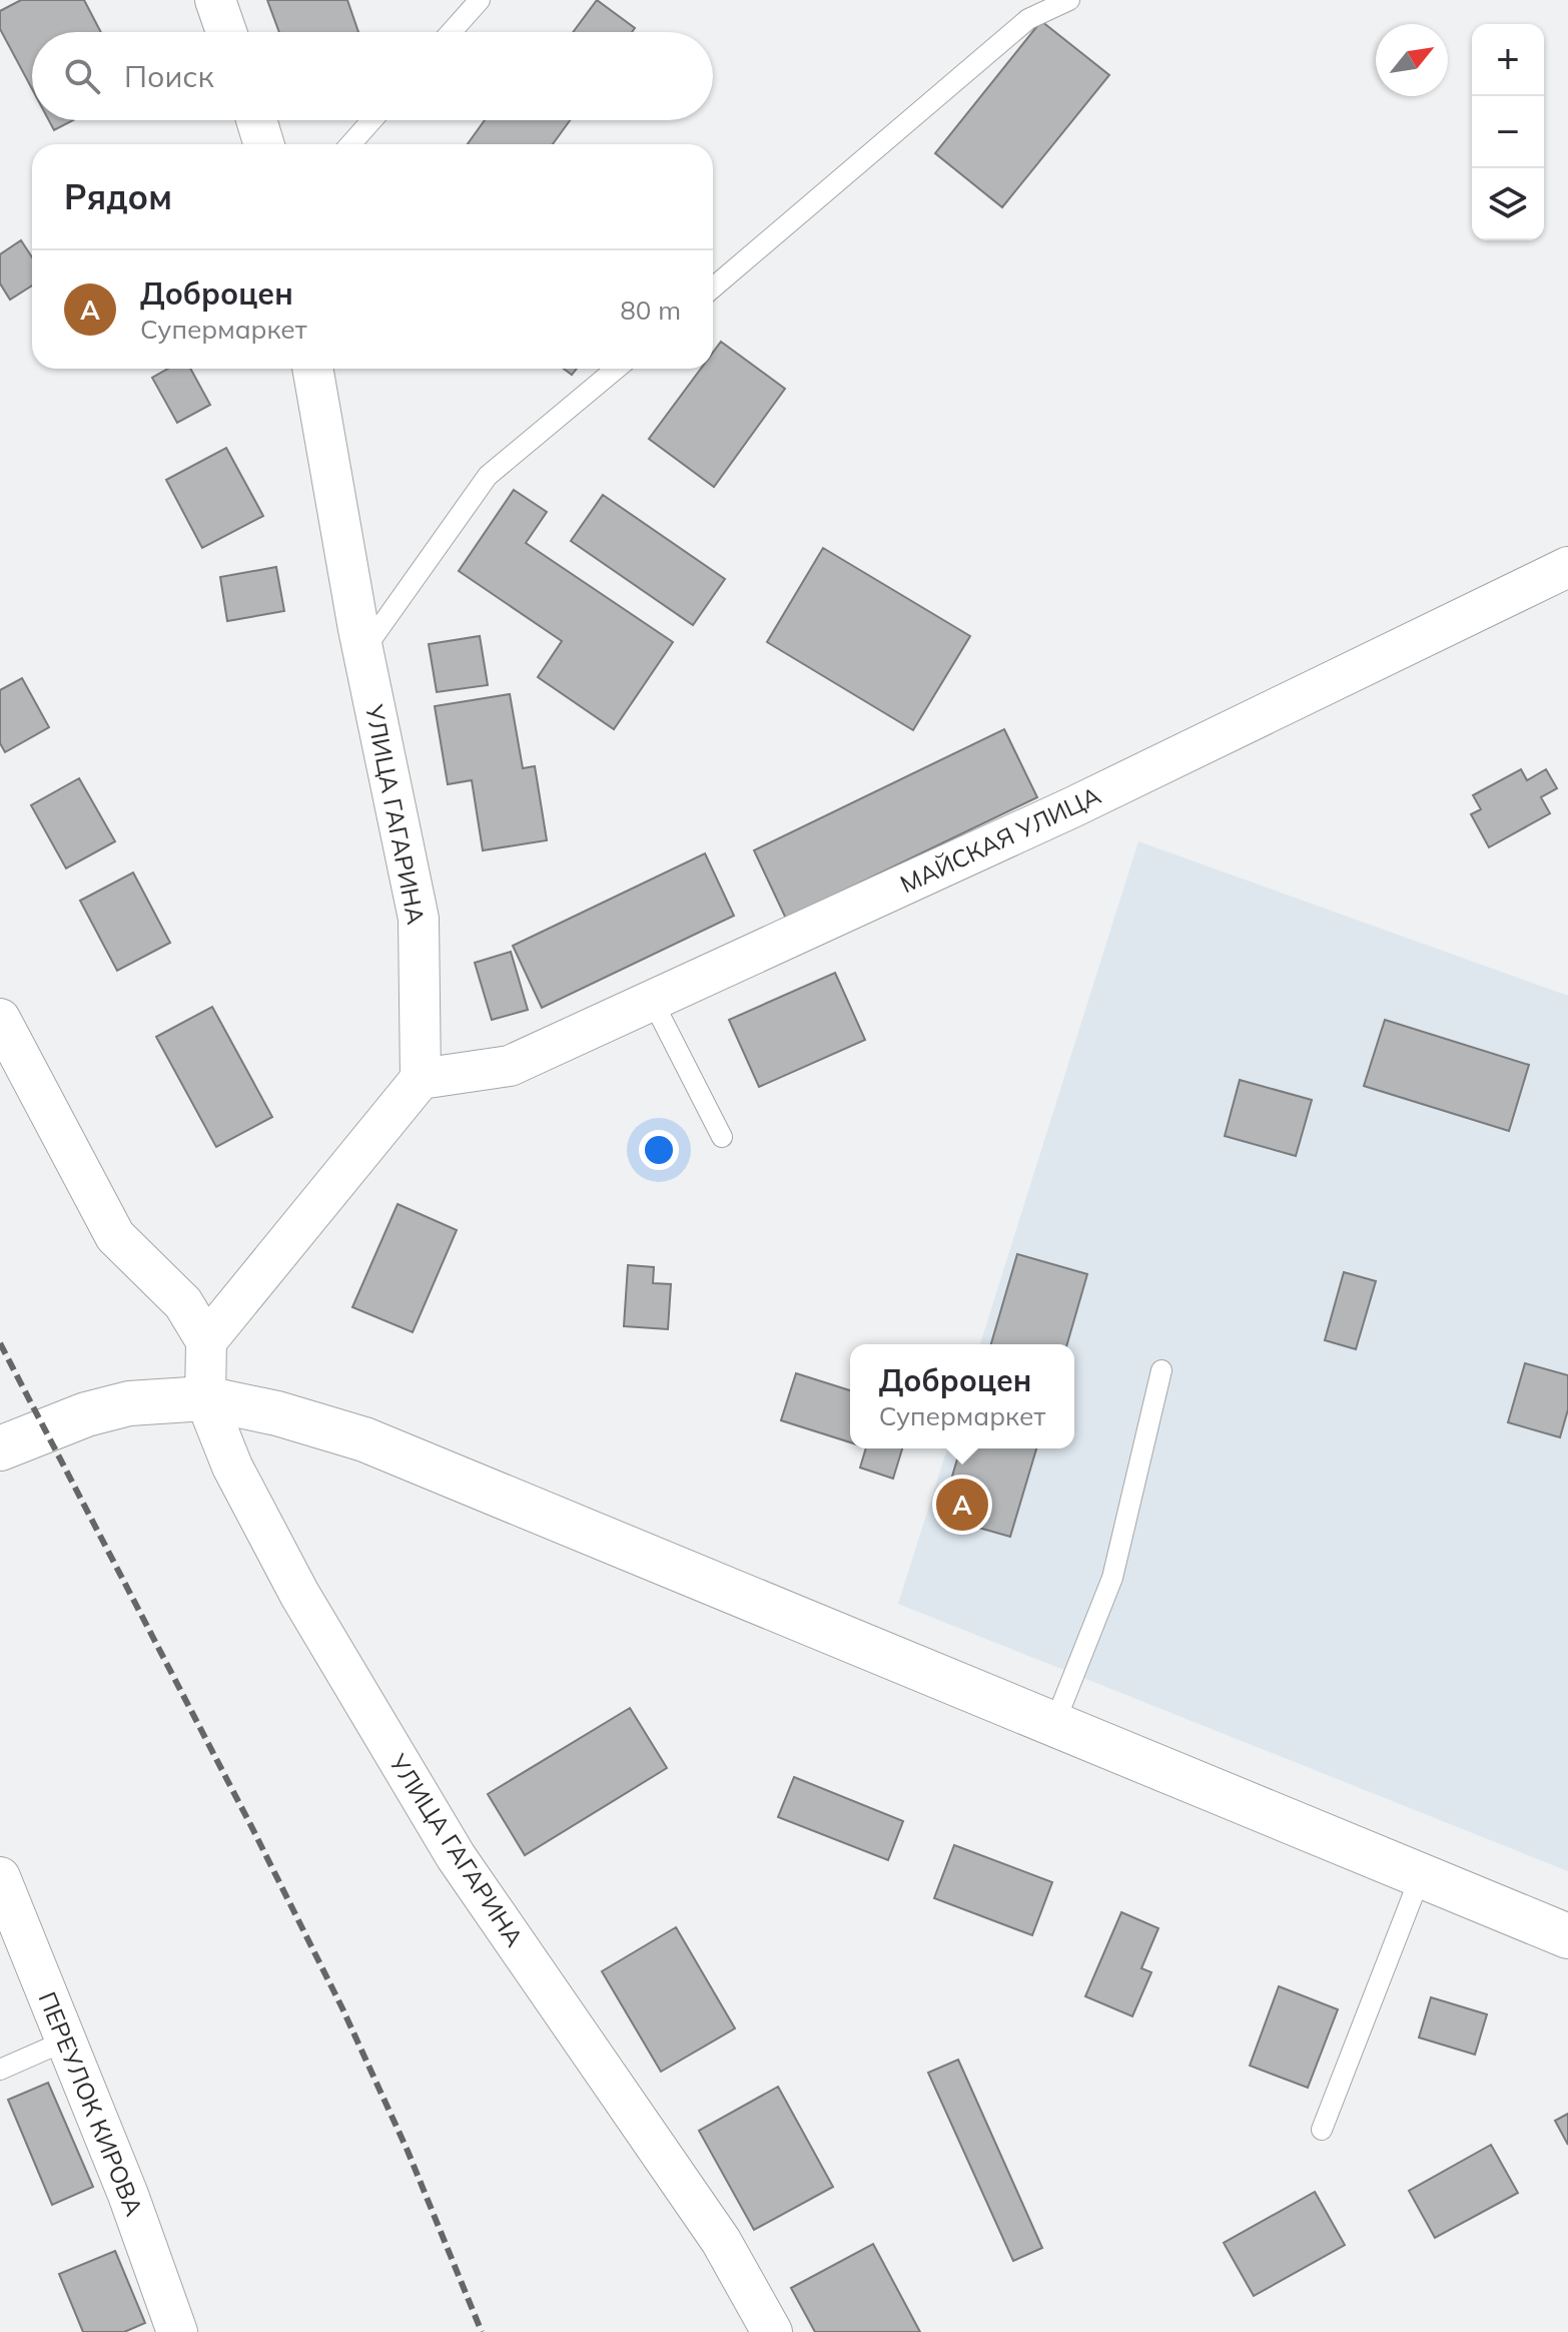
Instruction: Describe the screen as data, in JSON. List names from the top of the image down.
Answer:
{
  "streets": {
    "street": ["УЛИЦА ГАГАРИНА", "МАЙСКАЯ УЛИЦА", "ПЕРЕУЛОК КИРОВА"]
  },
  "crossings": [
    ["УЛИЦА ГАГАРИНА", "МАЙСКАЯ УЛИЦА"]
  ],
  "north": "top right",
  "page": {
    "map_buttons": ["+", "−"],
    "search": "Поиск",
    "heading": "Рядом",
    "list": [
      {
        "mark": "A",
        "name": "Доброцен",
        "note": "Супермаркет",
        "value": "80 m"
      }
    ],
    "popup": ["Доброцен", "Супермаркет"],
    "pins": "A"
  }
}
